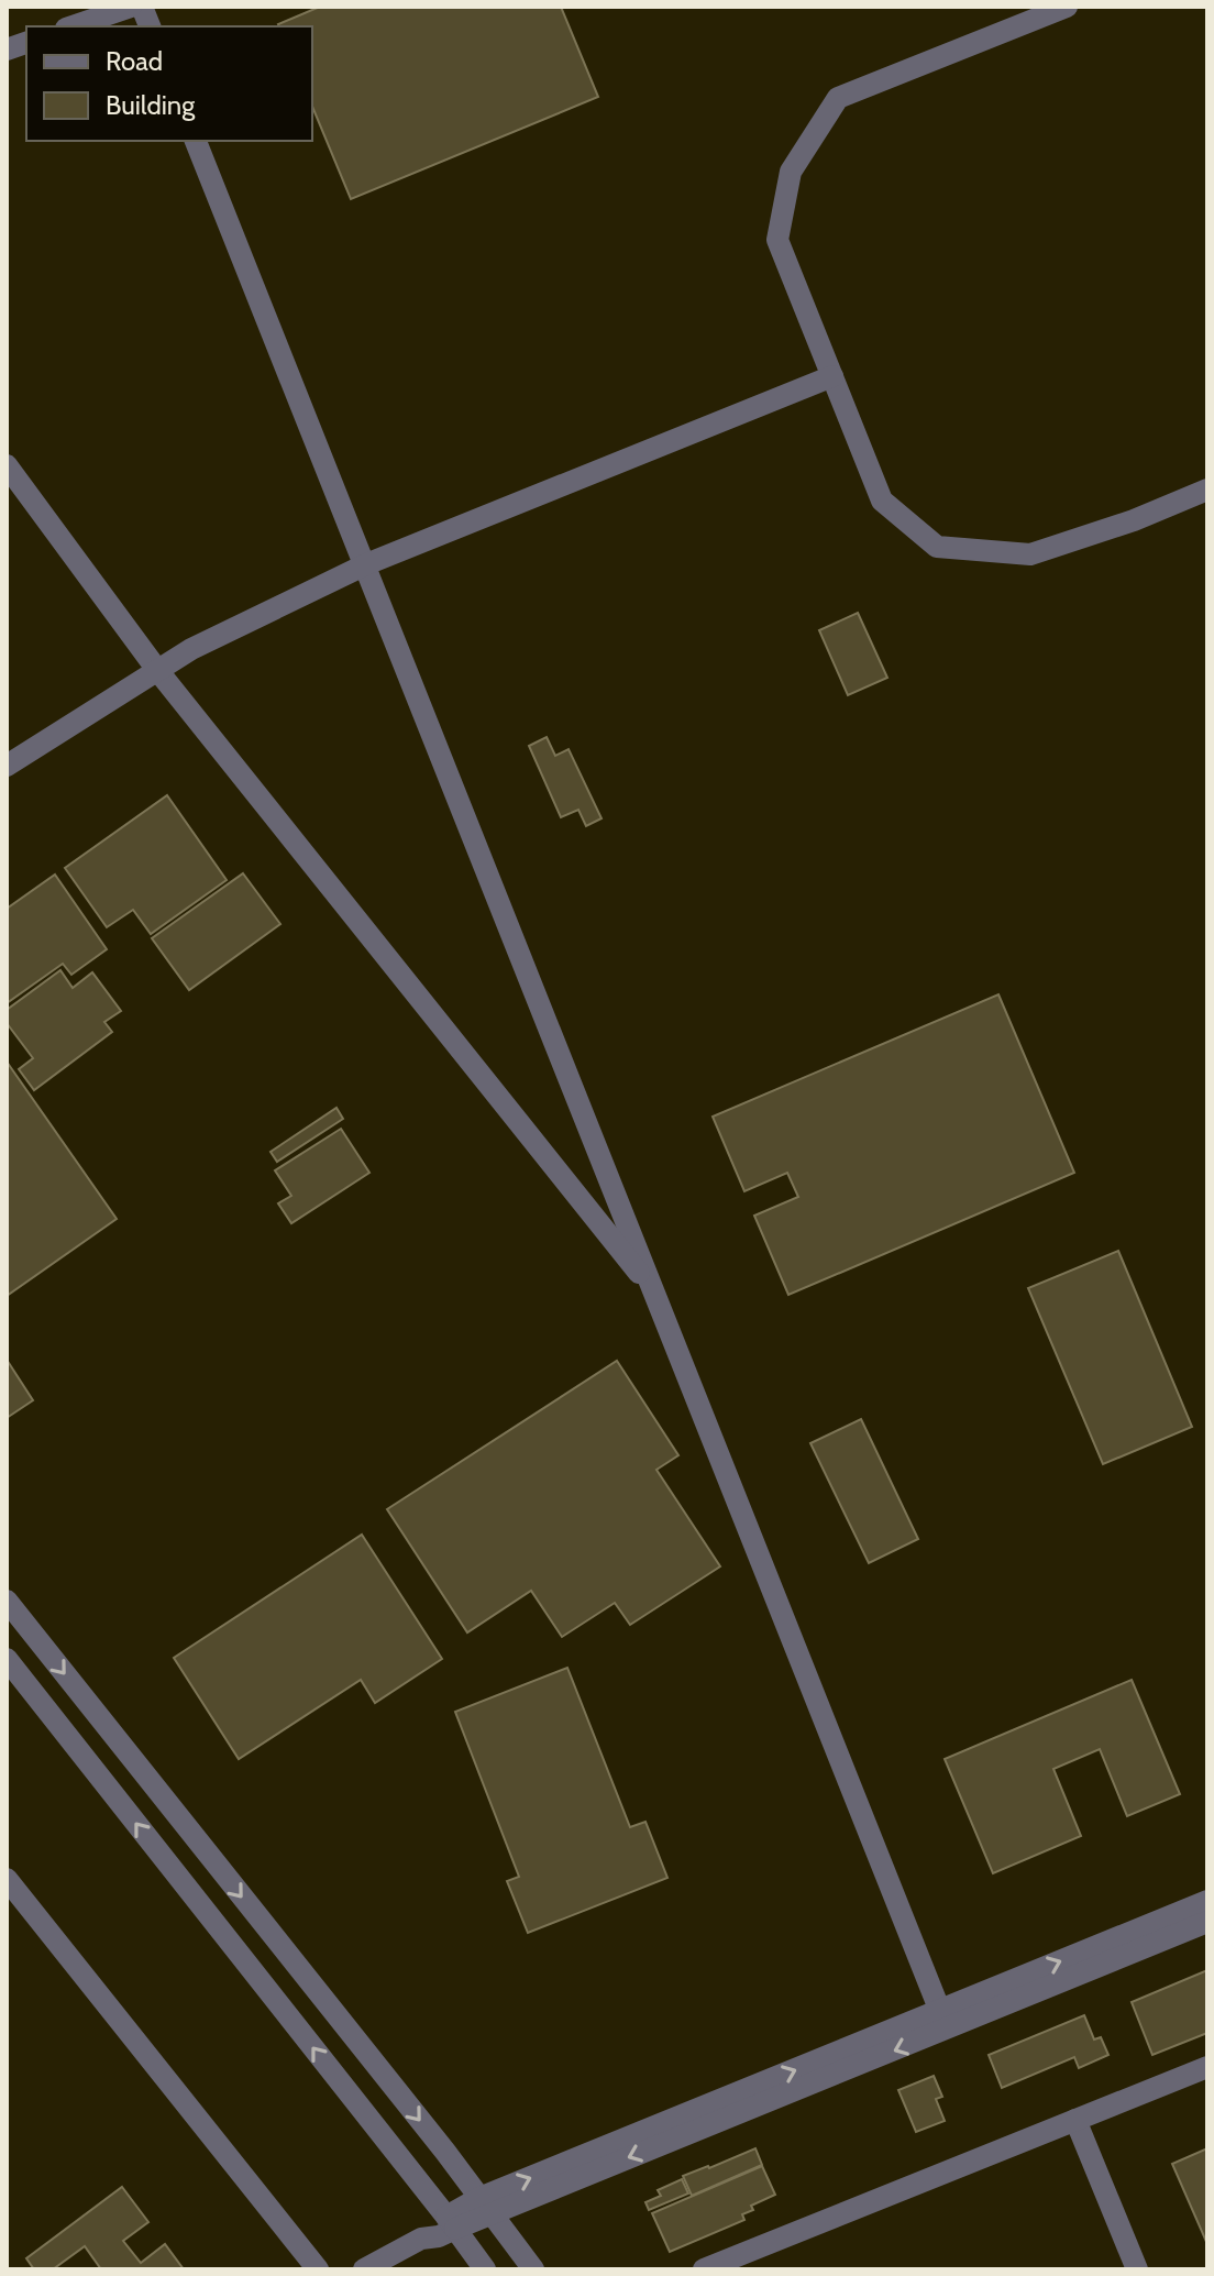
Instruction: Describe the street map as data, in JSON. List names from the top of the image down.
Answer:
{
  "legend": ["Road", "Building"]
}
